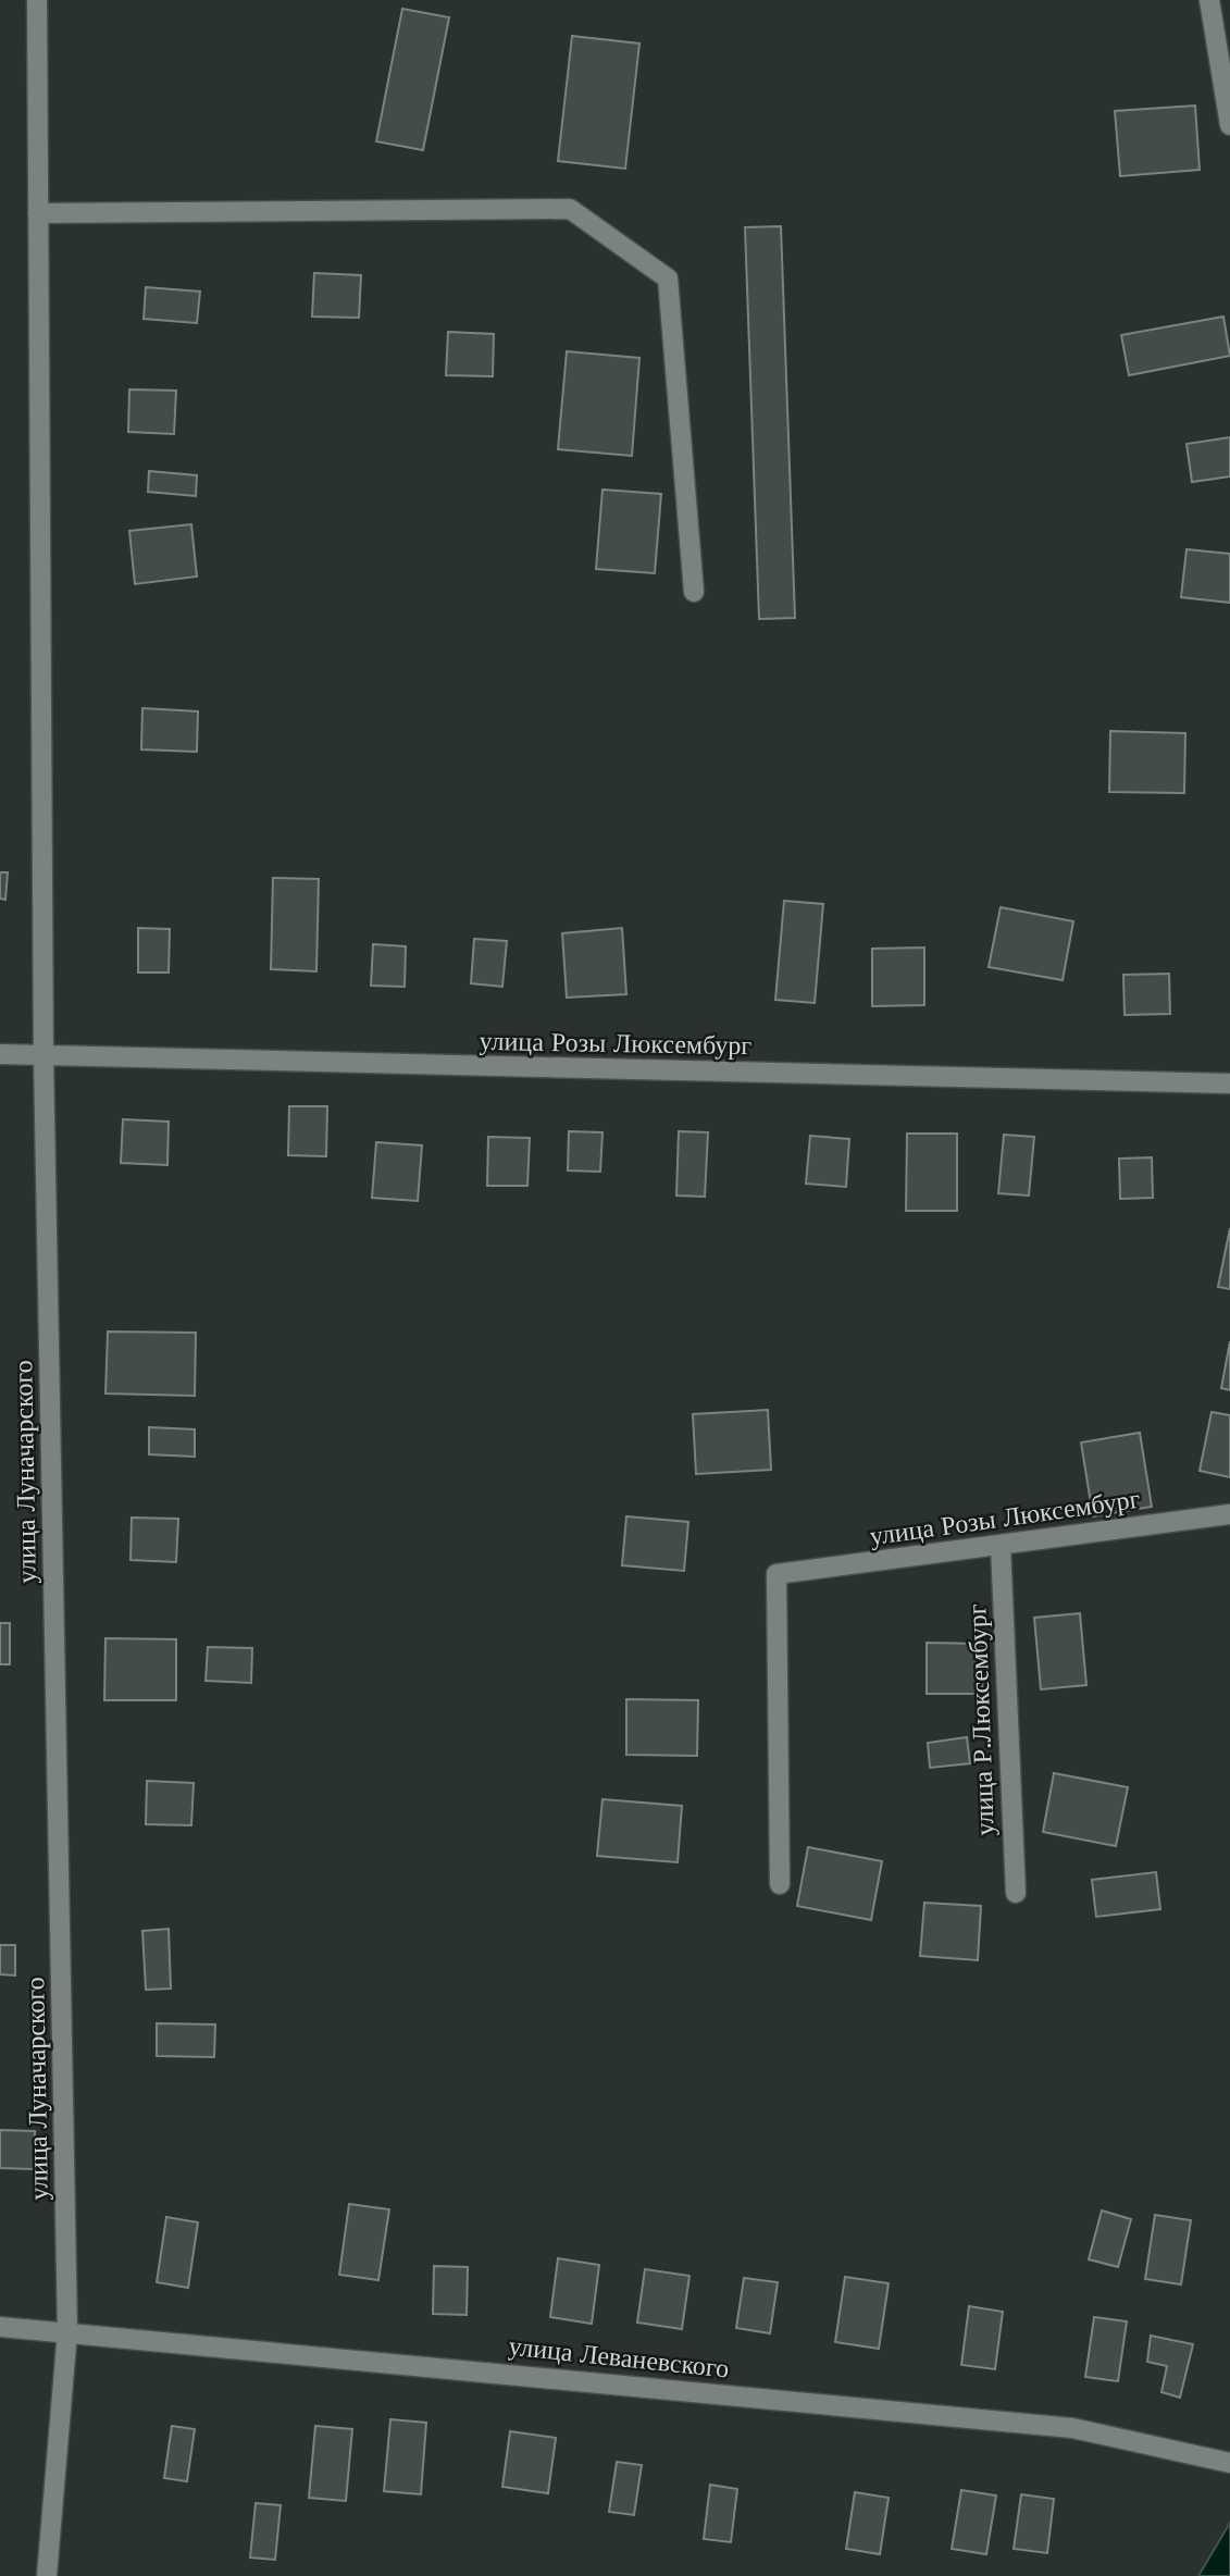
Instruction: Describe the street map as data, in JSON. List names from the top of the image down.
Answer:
{
  "streets": {
    "street": [
      "улица Розы Люксембург",
      "улица Луначарского",
      "улица Р.Люксембург",
      "улица Леваневского"
    ]
  },
  "crossings": [
    ["улица Розы Люксембург", "улица Луначарского"],
    ["улица Розы Люксембург", "улица Р.Люксембург"],
    ["улица Луначарского", "улица Леваневского"]
  ]
}
